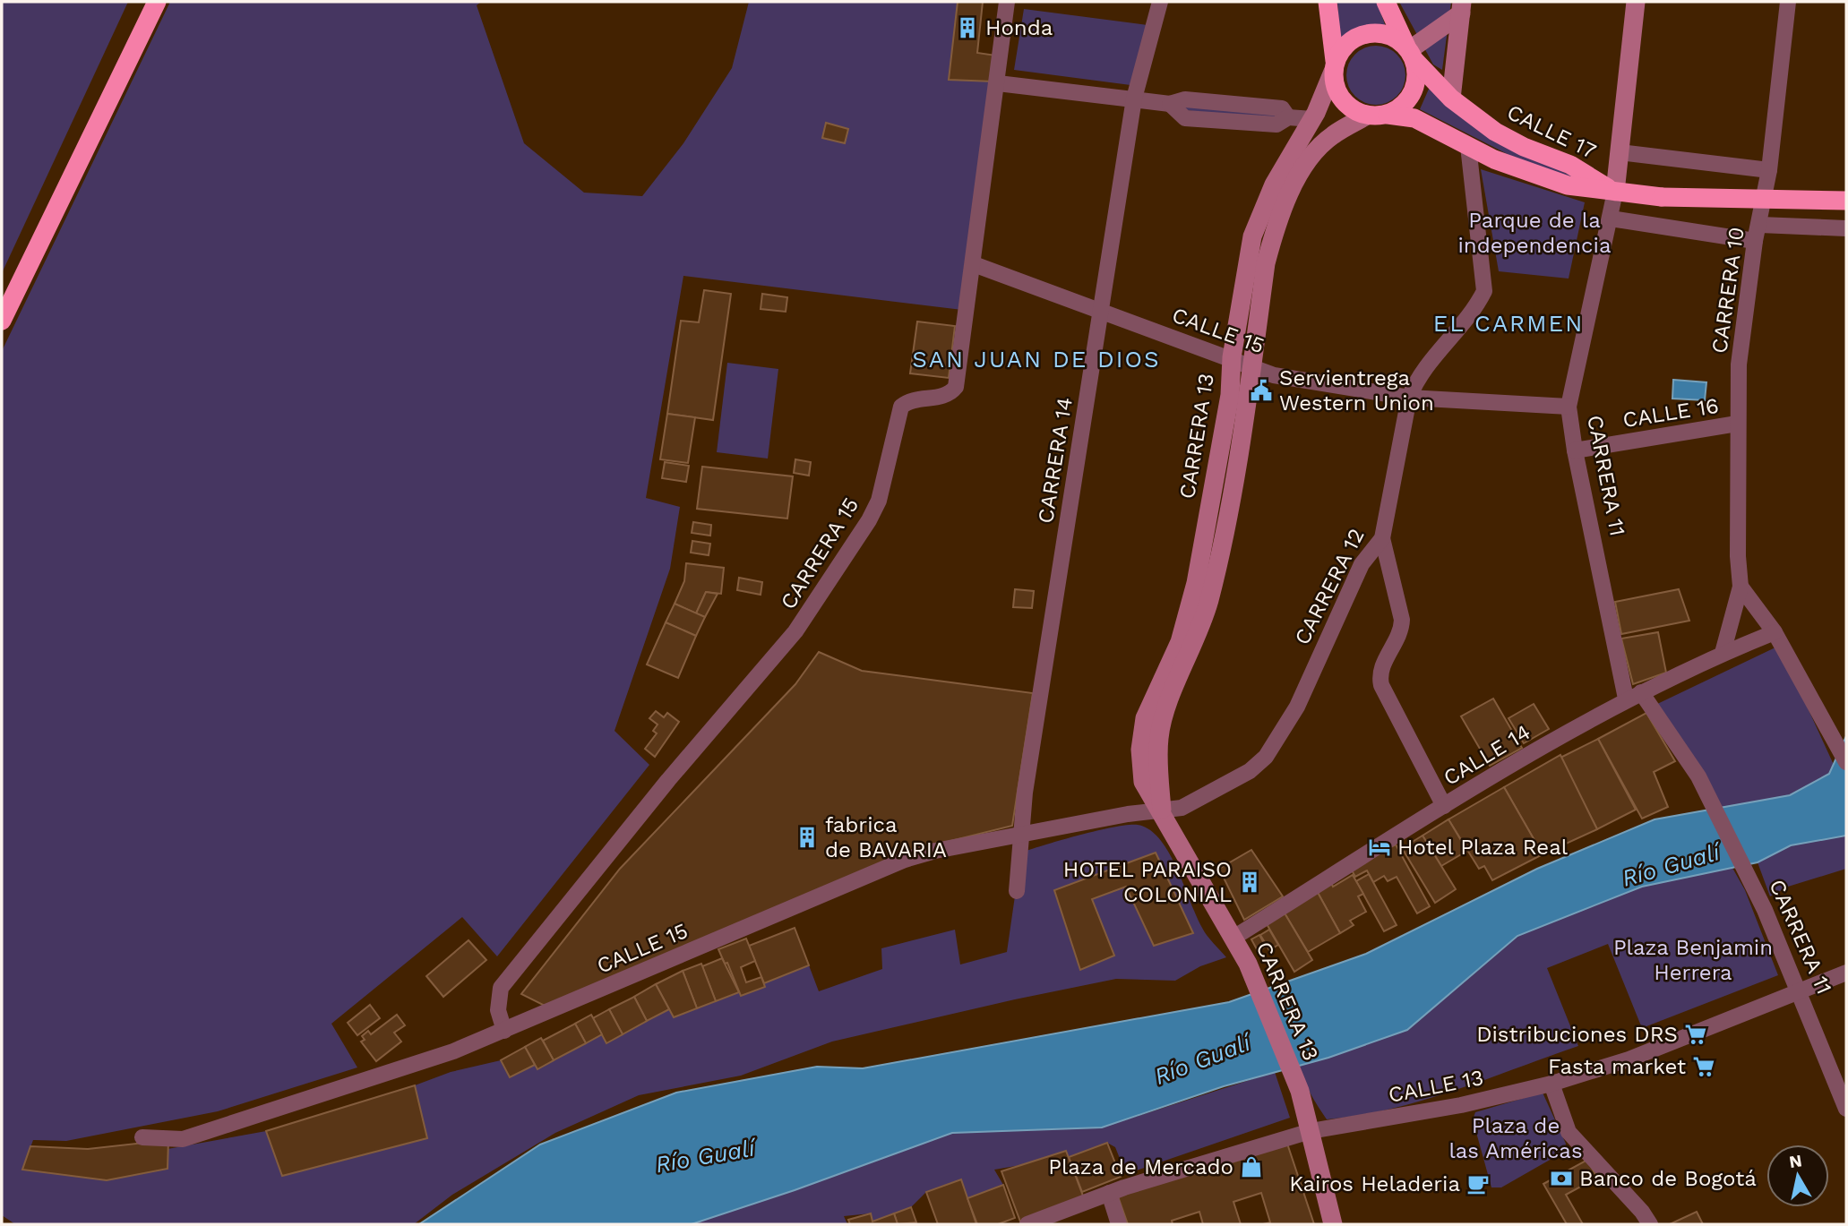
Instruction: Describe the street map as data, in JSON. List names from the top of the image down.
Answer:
{
  "streets": {
    "highway": ["CALLE 17"],
    "street": [
      "CARRERA 10",
      "CALLE 15",
      "CALLE 16",
      "CARRERA 13",
      "CARRERA 14",
      "CARRERA 11",
      "CARRERA 15",
      "CARRERA 12",
      "CALLE 14",
      "CALLE 13"
    ]
  },
  "crossings": [
    ["CALLE 17", "CARRERA 13"],
    ["CALLE 17", "CARRERA 11"],
    ["CALLE 17", "CARRERA 12"],
    ["CARRERA 10", "CALLE 16"],
    ["CARRERA 10", "CALLE 14"],
    ["CALLE 15", "CARRERA 13"],
    ["CALLE 15", "CARRERA 14"],
    ["CALLE 15", "CARRERA 11"],
    ["CALLE 15", "CARRERA 15"],
    ["CALLE 15", "CARRERA 12"],
    ["CALLE 16", "CARRERA 11"],
    ["CARRERA 13", "CARRERA 12"],
    ["CARRERA 13", "CALLE 14"],
    ["CARRERA 13", "CALLE 13"],
    ["CARRERA 11", "CALLE 14"],
    ["CARRERA 11", "CALLE 13"]
  ],
  "districts": ["EL CARMEN", "SAN JUAN DE DIOS"],
  "water": ["Río Gualí"],
  "parks": ["Parque de la independencia", "Plaza Benjamin Herrera", "Plaza de las Américas"],
  "places": {
    "building": ["Honda", "fabrica de BAVARIA", "HOTEL PARAISO COLONIAL"],
    "public building": ["Servientrega Western Union"],
    "hotel": ["Hotel Plaza Real"],
    "supermarket": ["Distribuciones DRS", "Fasta market"],
    "shop": ["Plaza de Mercado"],
    "bank": ["Banco de Bogotá"],
    "cafe": ["Kairos Heladeria"]
  },
  "north": "top"
}
